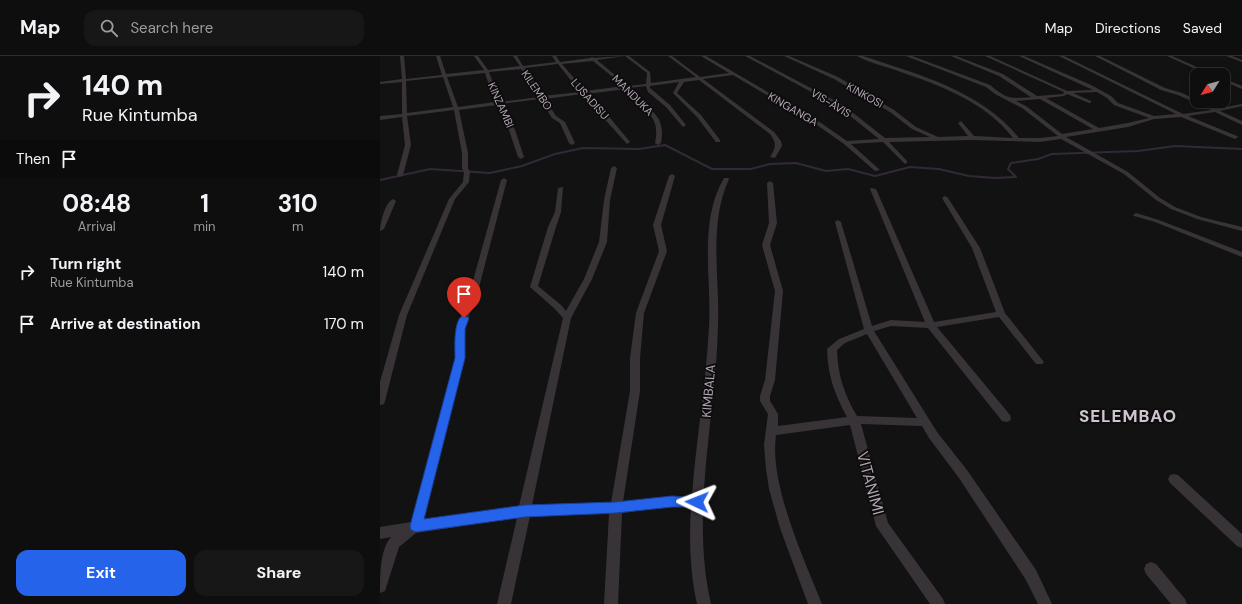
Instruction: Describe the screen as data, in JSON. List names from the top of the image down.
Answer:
{
  "streets": {
    "street": [
      "KILEMBO",
      "MANDUKA",
      "KINKOSI",
      "LUSADISU",
      "VIS-ÀVIS",
      "KINZAMBI",
      "KINGANGA",
      "KIMBALA",
      "VITANIMI"
    ]
  },
  "districts": ["SELEMBAO"],
  "north": "bottom left",
  "page": {
    "header": "Map",
    "search": "Search here",
    "nav": ["Map", "Directions", "Saved"],
    "turn": ["140 m", "Rue Kintumba"],
    "then": "Then",
    "eta": [
      "08:48",
      "Arrival",
      "1",
      "min",
      "310",
      "m"
    ],
    "list": [
      {
        "name": "Turn right",
        "note": "Rue Kintumba",
        "value": "140 m"
      },
      {
        "name": "Arrive at destination",
        "value": "170 m"
      }
    ],
    "buttons": ["Exit", "Share"]
  }
}
